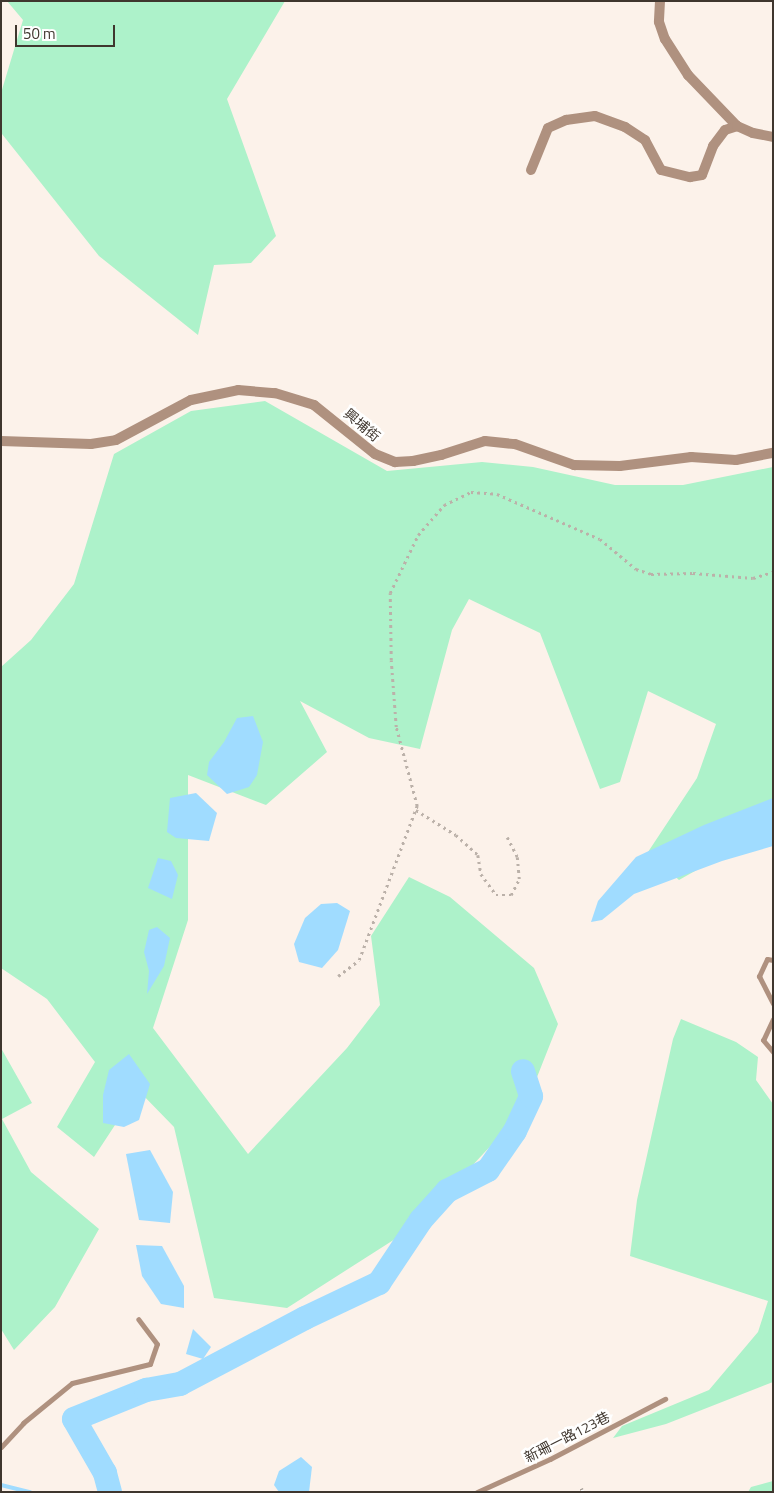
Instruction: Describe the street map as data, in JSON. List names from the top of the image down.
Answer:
{
  "streets": {
    "street": ["興埔街"],
    "lane": ["新珊一路123巷"]
  },
  "scale_bar": "50 m"
}
